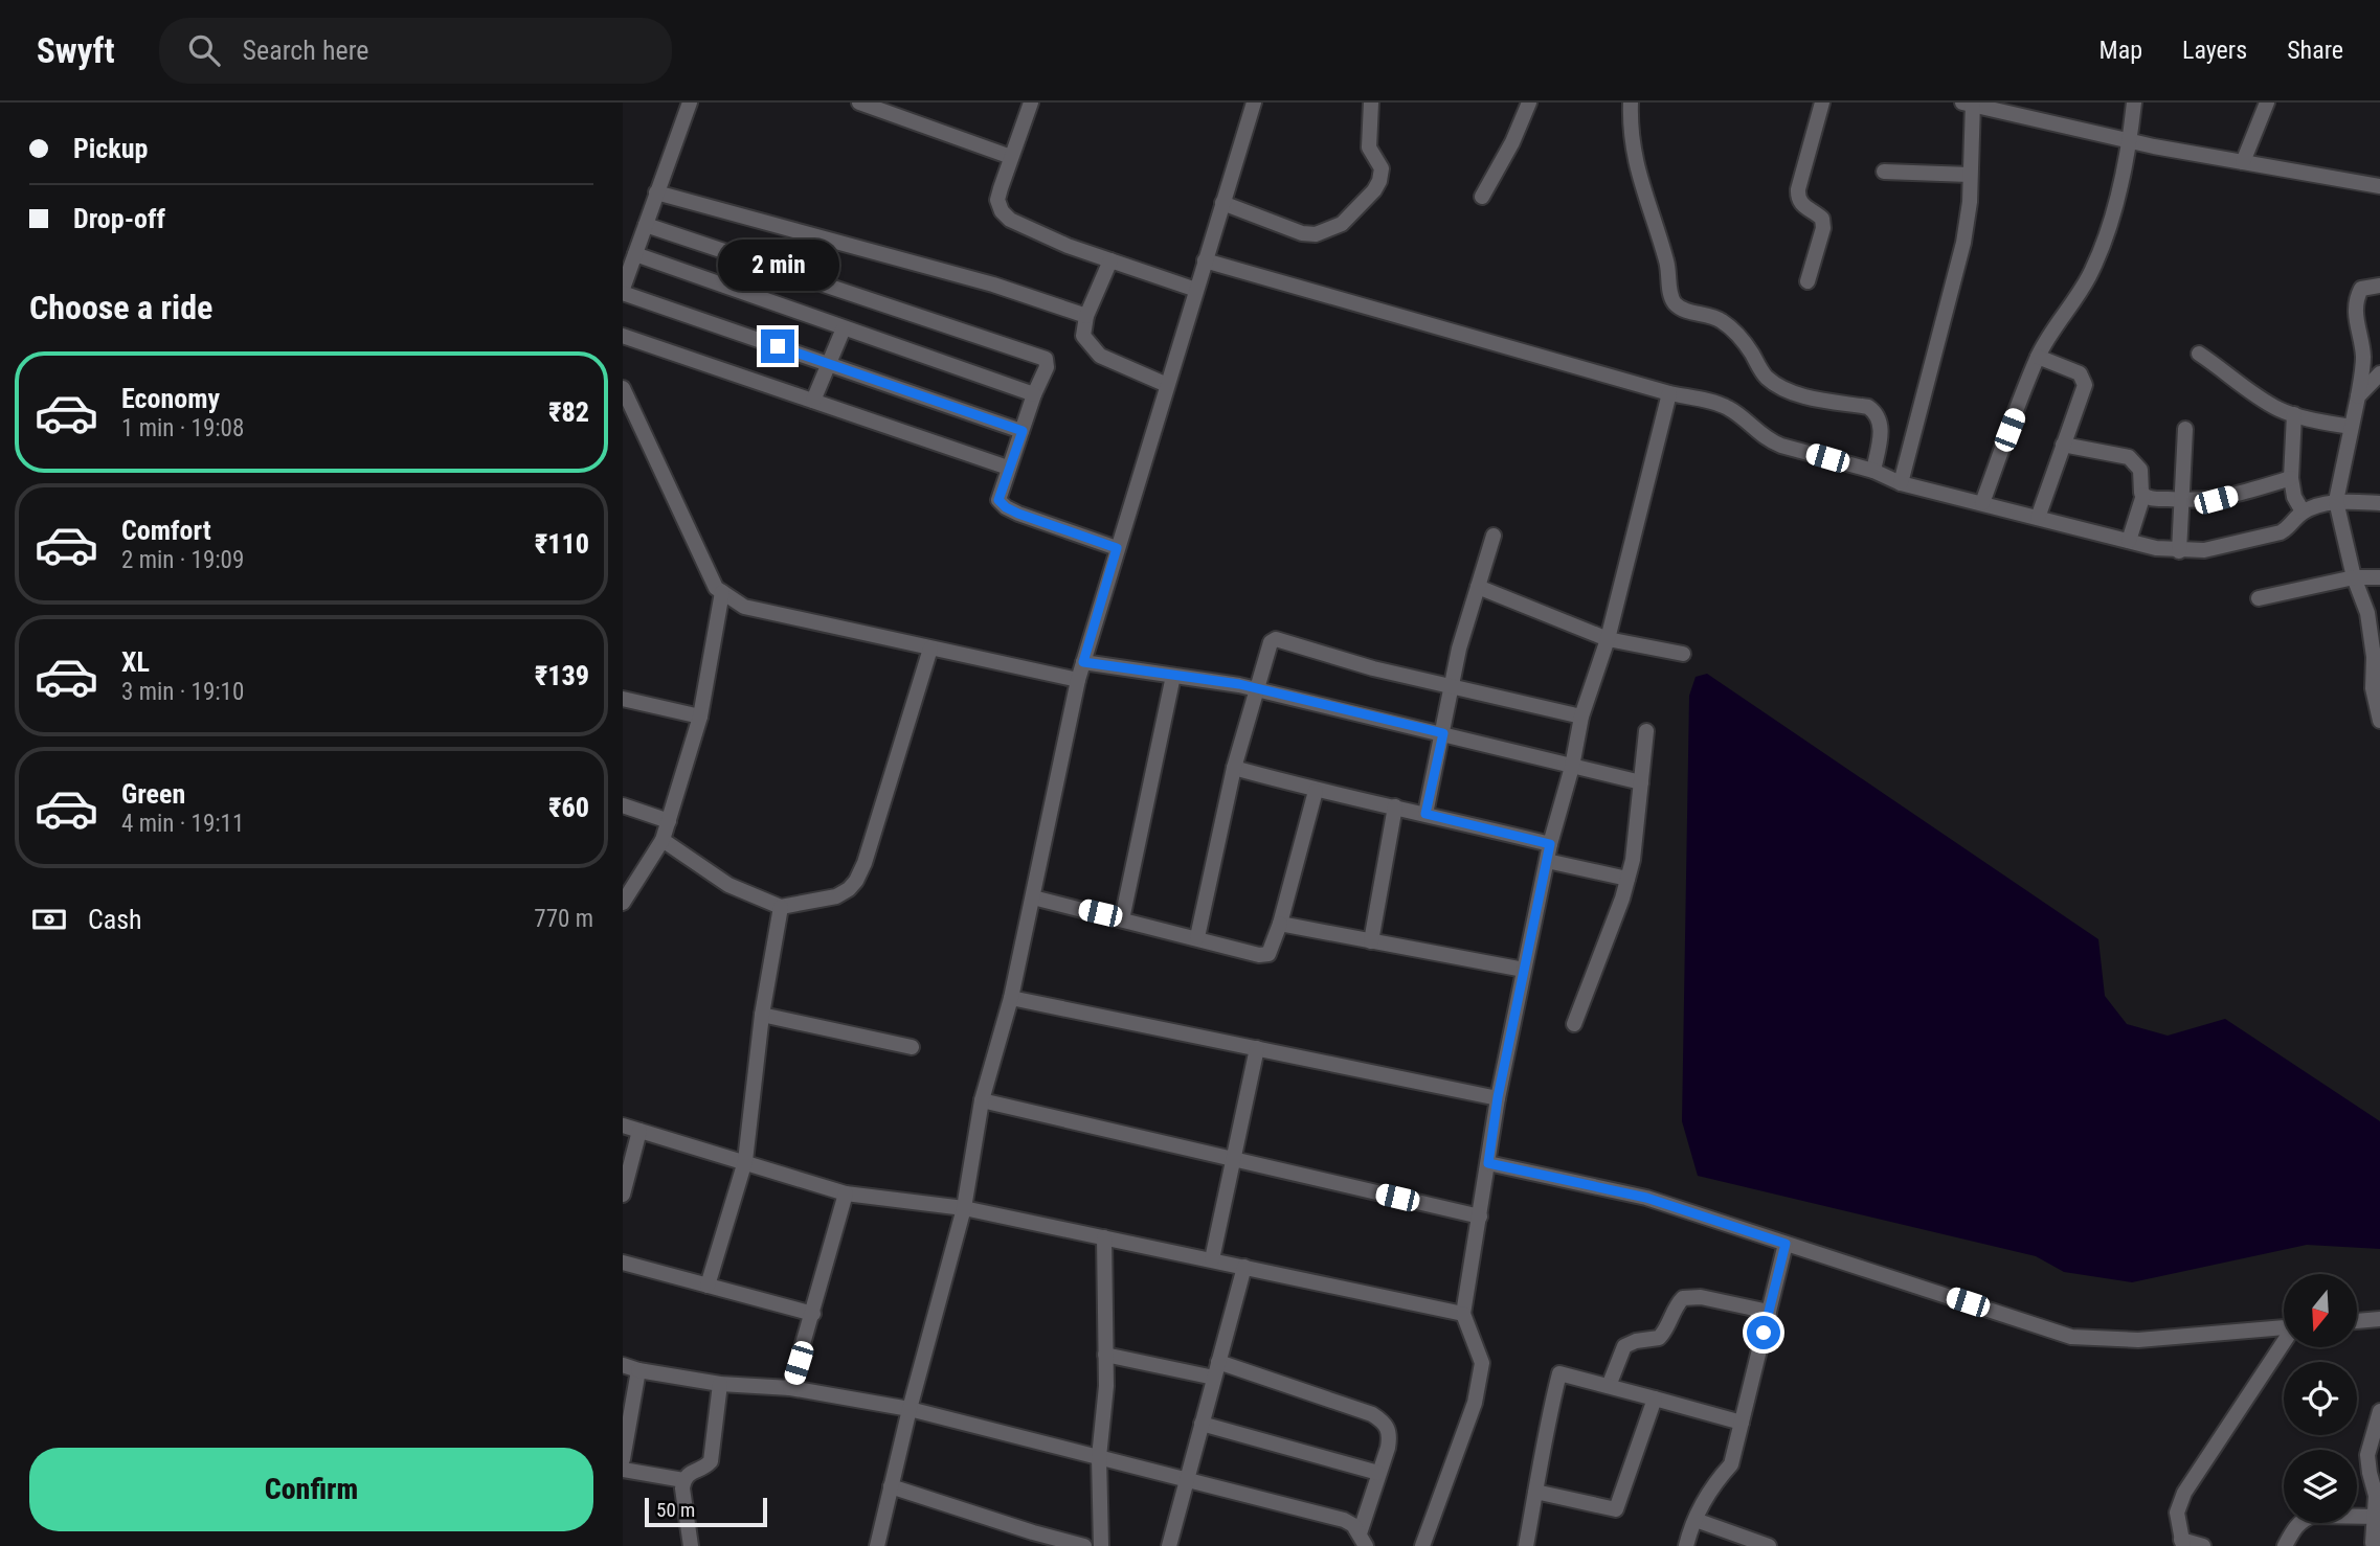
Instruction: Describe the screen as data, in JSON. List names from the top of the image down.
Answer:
{
  "scale_bar": "50 m",
  "north": "bottom",
  "page": {
    "header": "Swyft",
    "search": "Search here",
    "nav": ["Map", "Layers", "Share"],
    "banner": ["Pickup", "Drop-off"],
    "bubble": "2 min",
    "heading": "Choose a ride",
    "list": [
      {
        "name": "Economy",
        "note": "1 min · 19:08",
        "value": "₹82"
      },
      {
        "name": "Comfort",
        "note": "2 min · 19:09",
        "value": "₹110"
      },
      {
        "name": "XL",
        "note": "3 min · 19:10",
        "value": "₹139"
      },
      {
        "name": "Green",
        "note": "4 min · 19:11",
        "value": "₹60"
      }
    ],
    "pay": ["Cash", "770 m"],
    "buttons": "Confirm",
    "scale": "50 m"
  }
}
